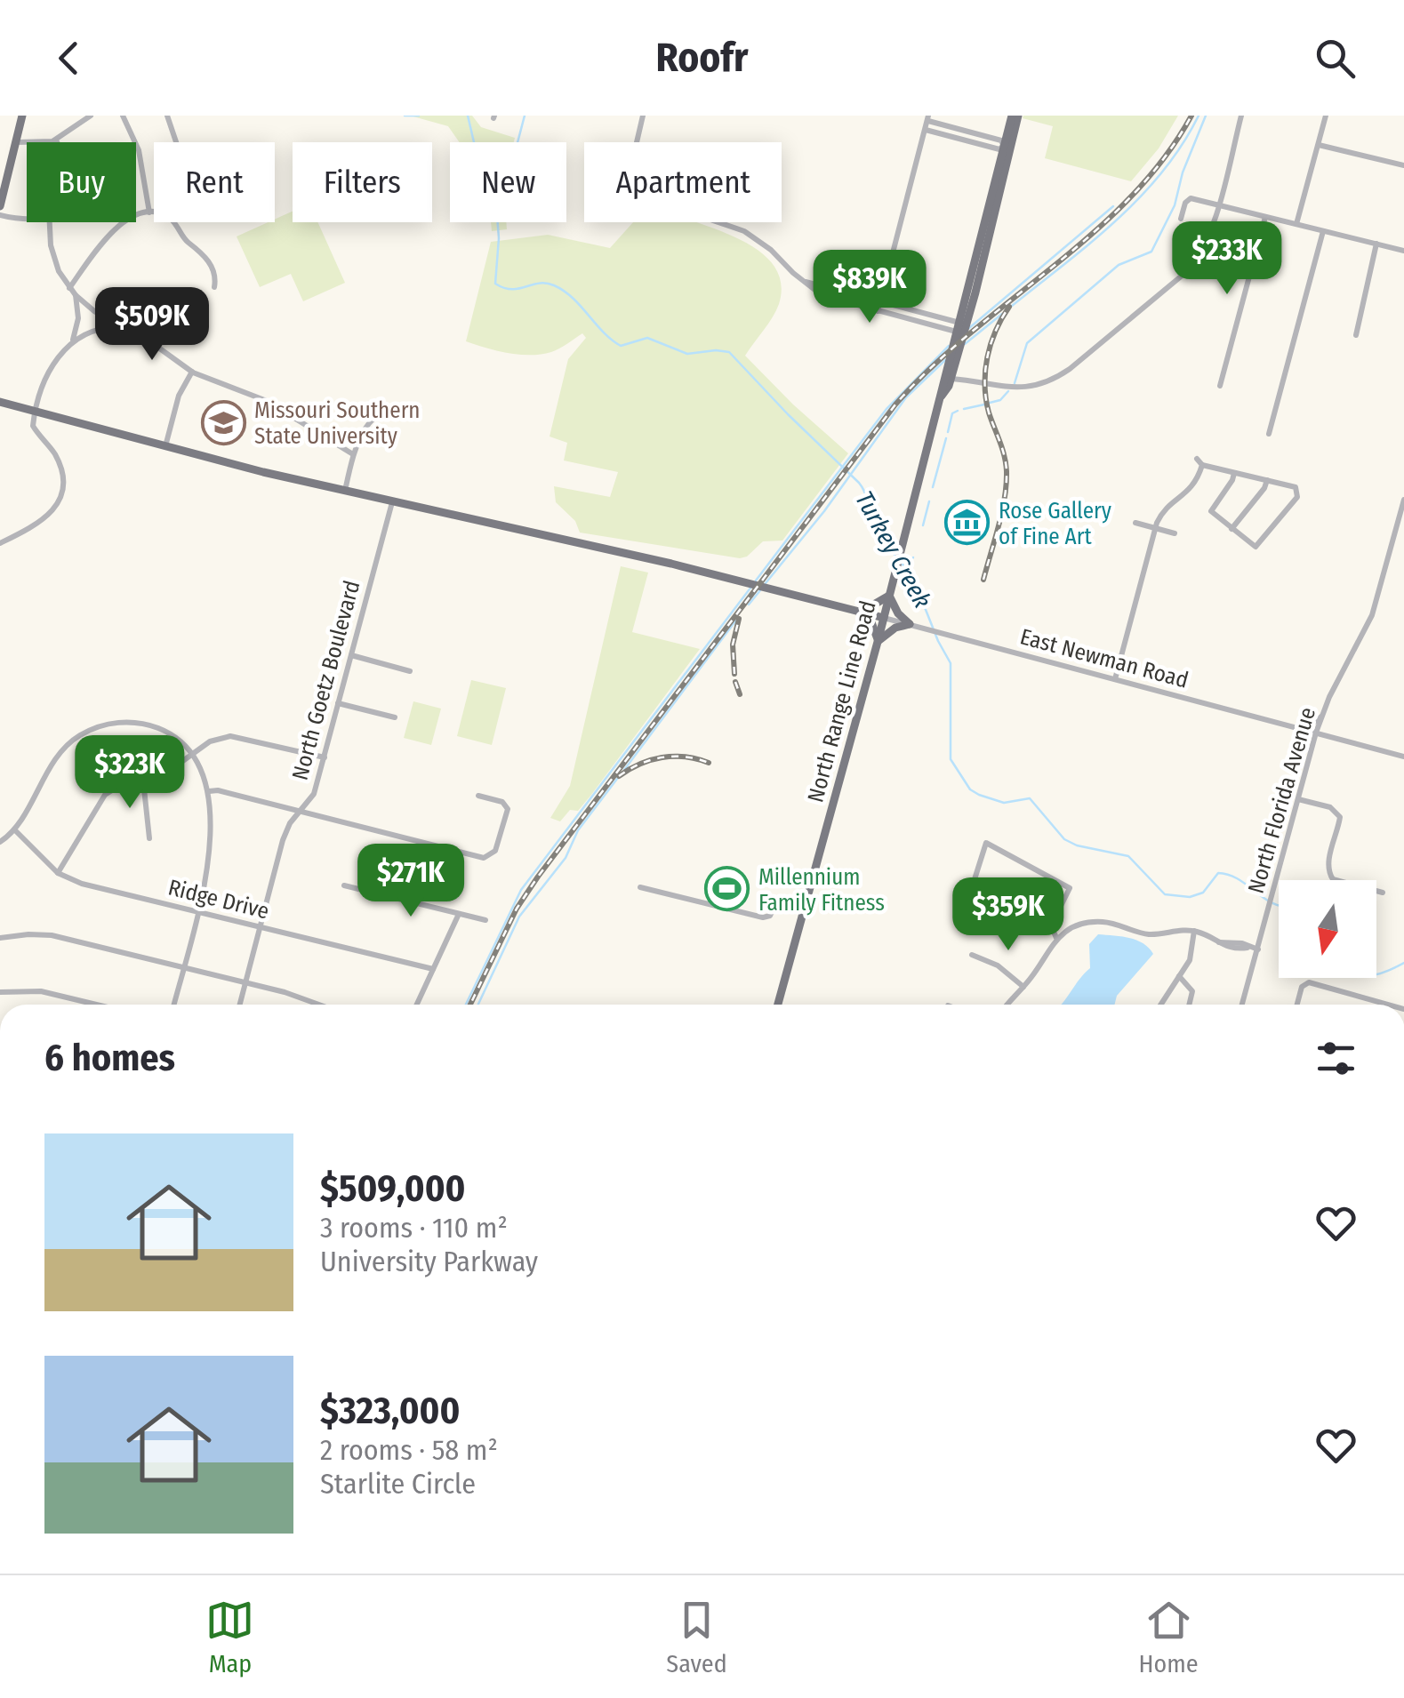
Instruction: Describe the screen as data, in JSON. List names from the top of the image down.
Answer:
{
  "streets": {
    "main road": ["North Range Line Road"],
    "street": [
      "East Newman Road",
      "North Goetz Boulevard",
      "North Florida Avenue",
      "Ridge Drive"
    ]
  },
  "crossings": [
    ["East Newman Road", "North Range Line Road"],
    ["East Newman Road", "North Florida Avenue"],
    ["North Goetz Boulevard", "Ridge Drive"]
  ],
  "water": ["Turkey Creek"],
  "places": {
    "school or university": ["Missouri Southern State University"],
    "museum": ["Rose Gallery of Fine Art"],
    "sports": ["Millennium Family Fitness"]
  },
  "north": "bottom",
  "page": {
    "header": "Roofr",
    "chip": [
      "Buy",
      "Rent",
      "Filters",
      "New",
      "Apartment"
    ],
    "price": [
      "$233K",
      "$839K",
      "$509K",
      "$323K",
      "$271K",
      "$359K"
    ],
    "heading": "6 homes",
    "list": [
      {
        "name": "$509,000",
        "note": "3 rooms · 110 m² · University Parkway"
      },
      {
        "name": "$323,000",
        "note": "2 rooms · 58 m² · Starlite Circle"
      }
    ],
    "tabs": ["Map", "Saved", "Home"]
  }
}
